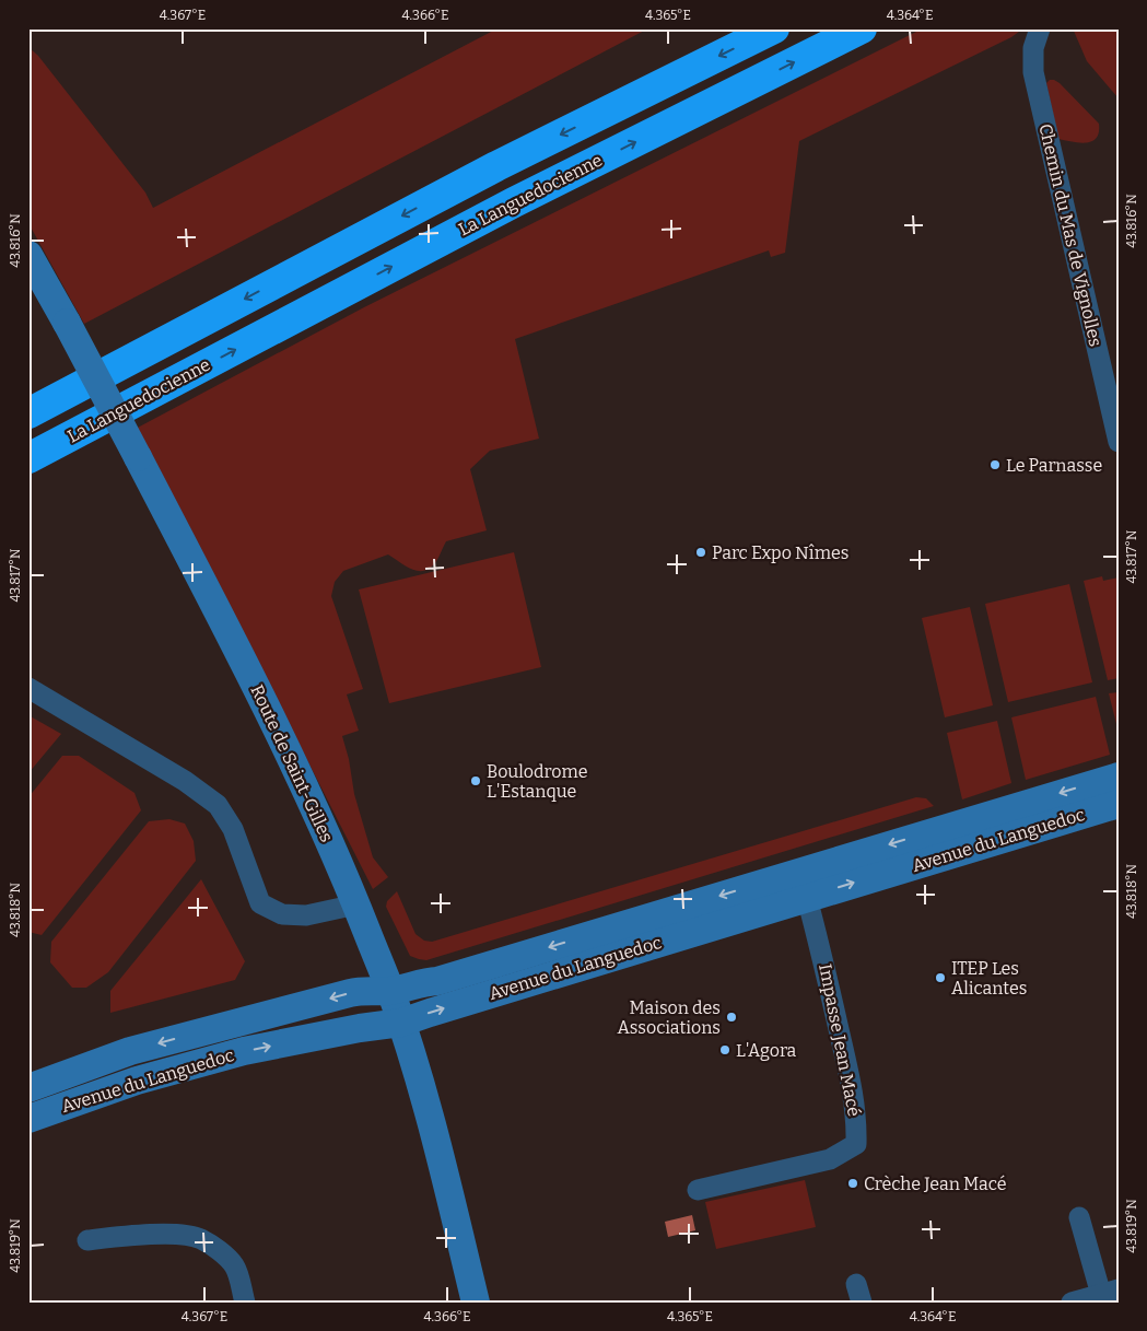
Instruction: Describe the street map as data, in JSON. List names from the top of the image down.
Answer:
{
  "streets": {
    "highway": ["La Languedocienne"],
    "street": [
      "Chemin du Mas de Vignolles",
      "Route de Saint-Gilles",
      "Avenue du Languedoc",
      "Impasse Jean Macé"
    ]
  },
  "crossings": [
    ["Route de Saint-Gilles", "Avenue du Languedoc"],
    ["Avenue du Languedoc", "Impasse Jean Macé"]
  ],
  "places": [
    "Le Parnasse",
    "Parc Expo Nîmes",
    "Boulodrome L'Estanque",
    "ITEP Les Alicantes",
    "Maison des Associations",
    "L'Agora",
    "Crèche Jean Macé"
  ],
  "coordinates": [
    "4.367°E",
    "4.366°E",
    "4.365°E",
    "4.364°E",
    "43.816°N",
    "43.817°N",
    "43.818°N",
    "43.819°N"
  ]
}
